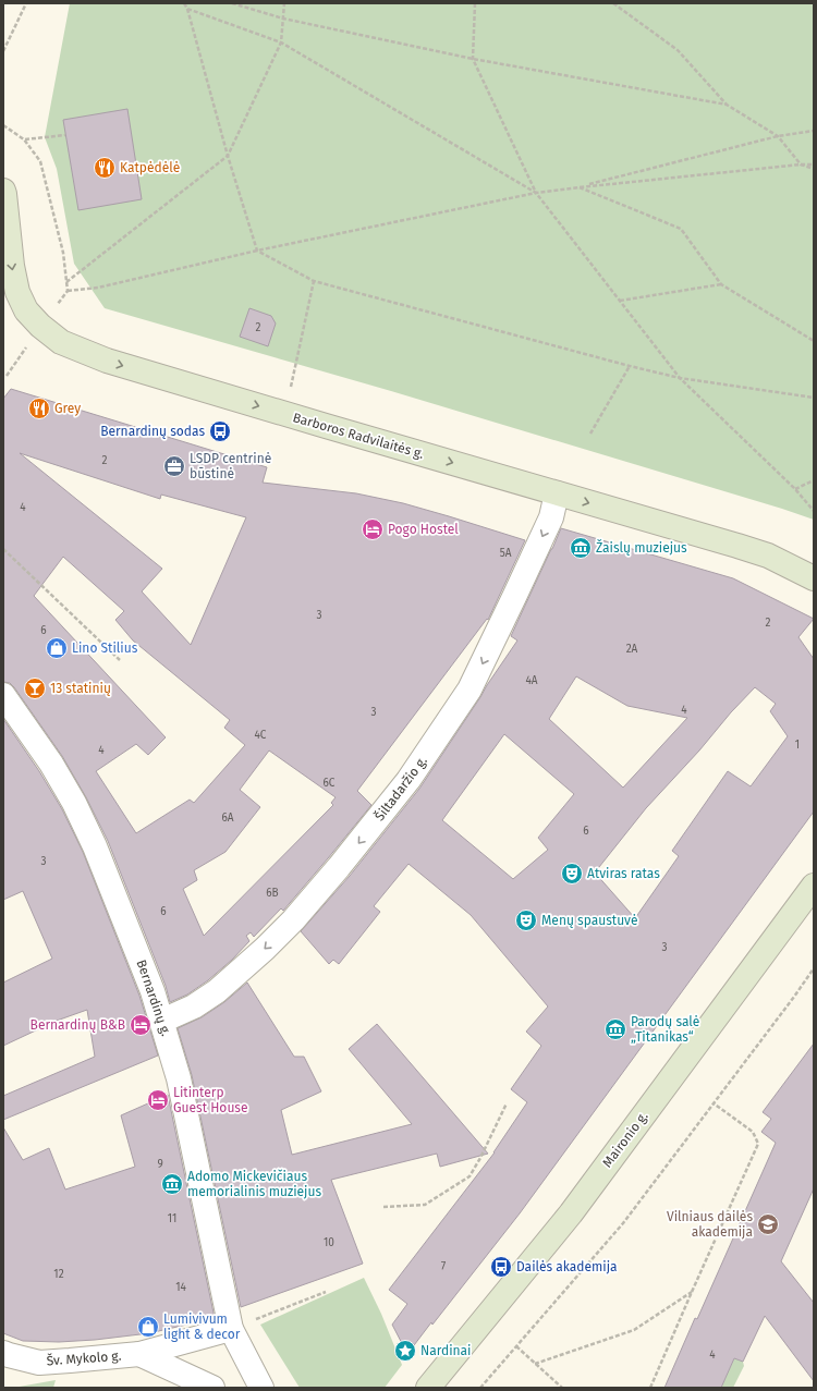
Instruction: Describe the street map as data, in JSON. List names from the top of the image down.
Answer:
{
  "streets": {
    "main road": ["Barboros Radvilaitės g.", "Maironio g."],
    "street": ["Šiltadaržio g.", "Bernardinų g.", "Šv. Mykolo g."]
  },
  "crossings": [
    ["Barboros Radvilaitės g.", "Šiltadaržio g."],
    ["Šiltadaržio g.", "Bernardinų g."],
    ["Bernardinų g.", "Šv. Mykolo g."]
  ],
  "one_way": ["Barboros Radvilaitės g.", "Šiltadaržio g."],
  "places": {
    "restaurant": ["Katpėdėlė", "Grey"],
    "bus stop": ["Bernardinų sodas", "Dailės akademija"],
    "office": ["LSDP centrinė būstinė"],
    "hotel": ["Pogo Hostel", "Bernardinų B&B", "Litinterp Guest House"],
    "museum": ["Žaislų muziejus", "Parodų salė „Titanikas“", "Adomo Mickevičiaus memorialinis muziejus"],
    "shop": ["Lino Stilius", "Lumivivum light & decor"],
    "bar": ["13 statinių"],
    "theatre": ["Atviras ratas", "Menų spaustuvė"],
    "school or university": ["Vilniaus dailės akademija"],
    "place": ["Nardinai"]
  },
  "house_numbers": [
    "2",
    "2",
    "4",
    "5A",
    "3",
    "2",
    "6",
    "2A",
    "4A",
    "4",
    "3",
    "4C",
    "1",
    "4",
    "6C",
    "6A",
    "6",
    "3",
    "6B",
    "6",
    "3",
    "9",
    "11",
    "10",
    "7",
    "12",
    "14",
    "4"
  ]
}
